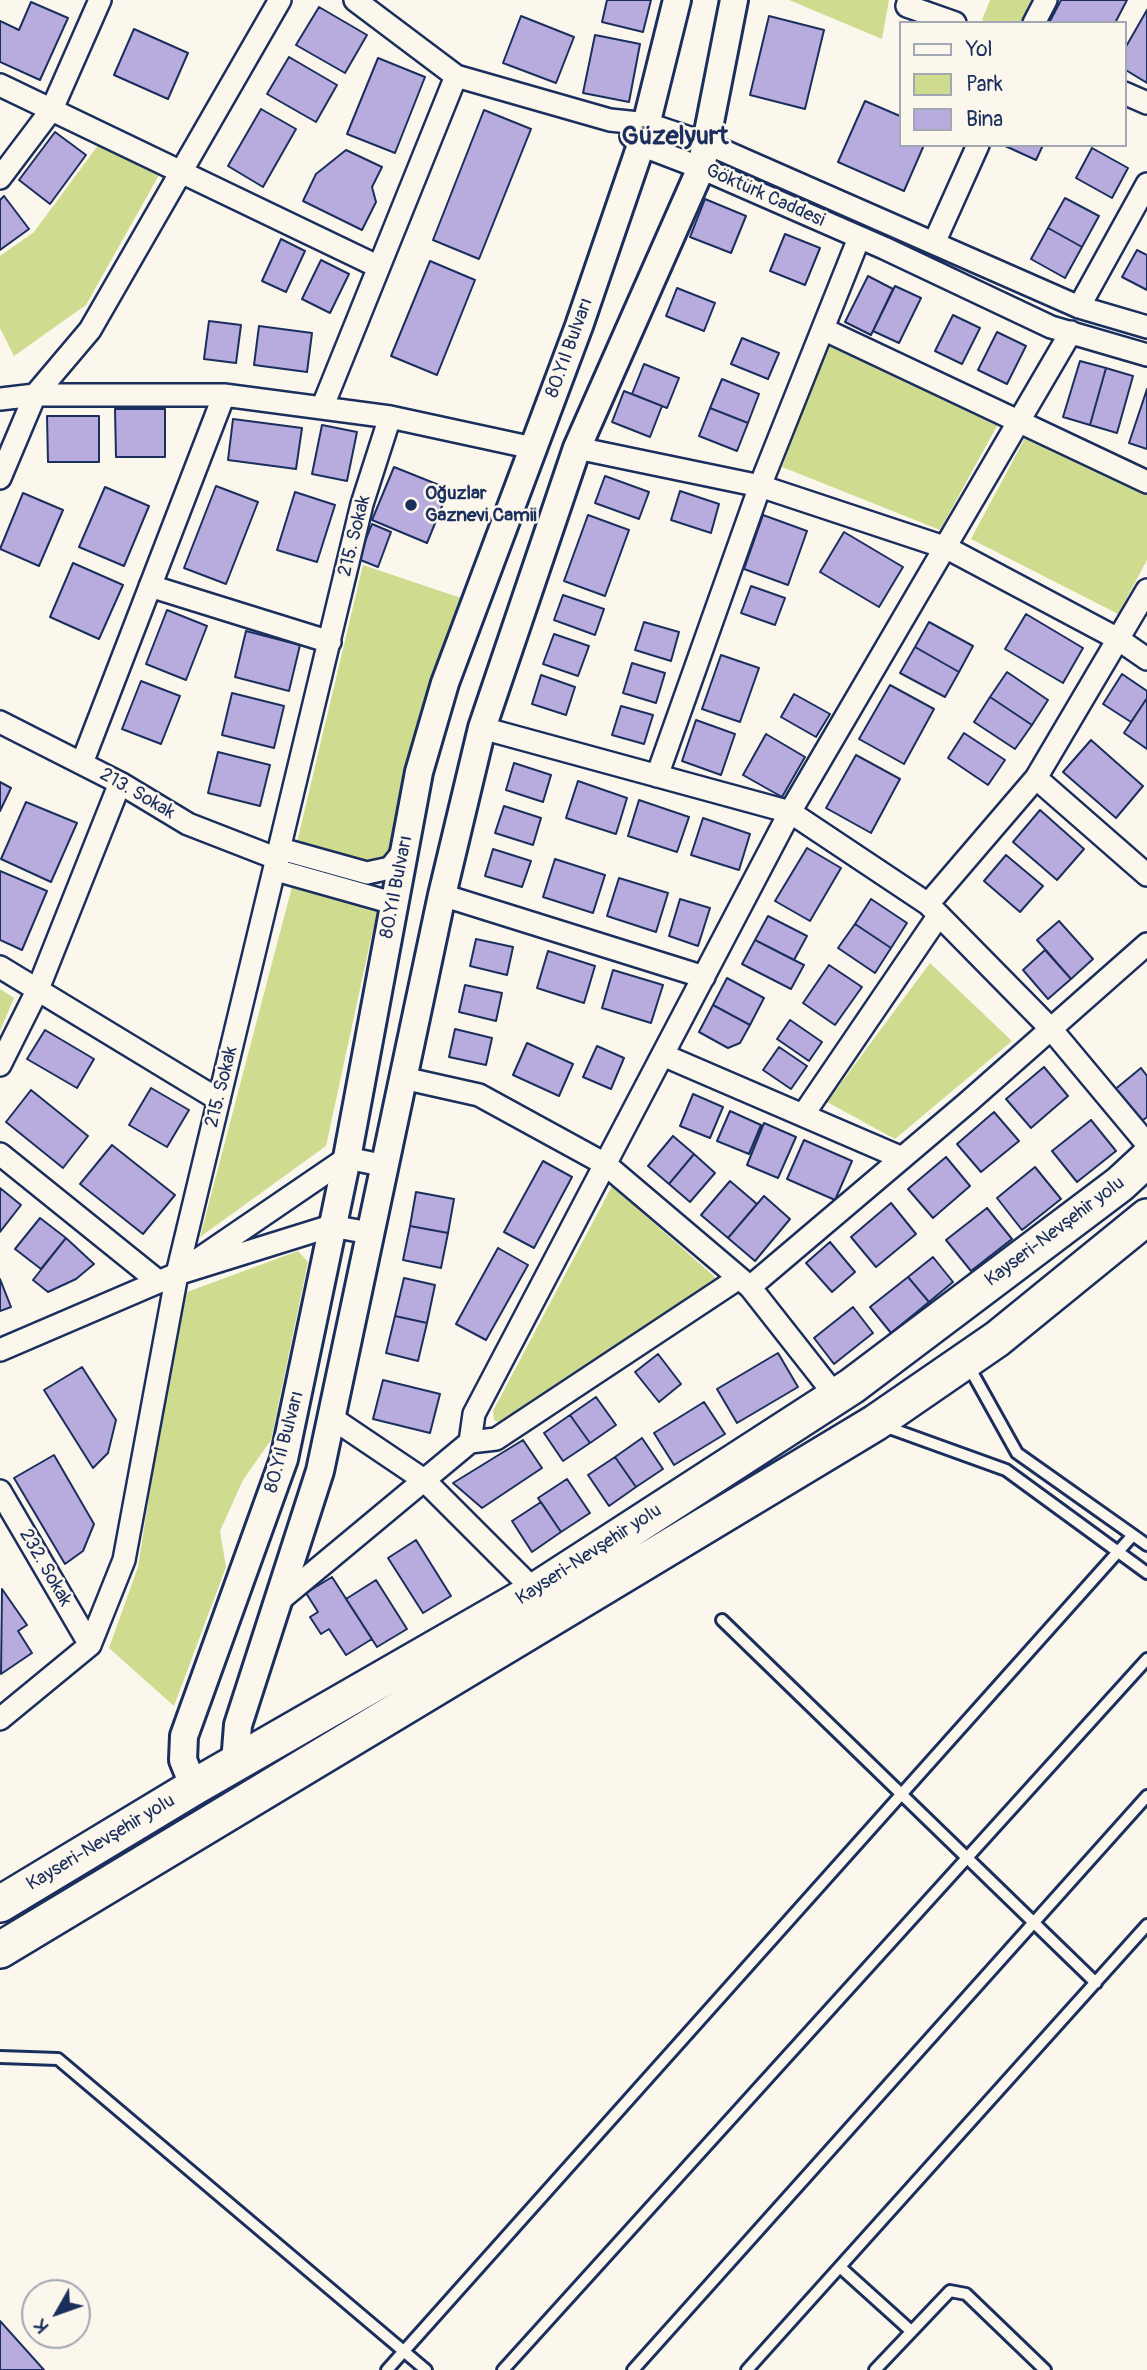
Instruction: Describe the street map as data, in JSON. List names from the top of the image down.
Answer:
{
  "streets": {
    "highway": ["Kayseri-Nevşehir yolu"],
    "street": [
      "Göktürk Caddesi",
      "80.Yıl Bulvarı",
      "215. Sokak",
      "213. Sokak",
      "232. Sokak"
    ]
  },
  "crossings": [
    ["Göktürk Caddesi", "80.Yıl Bulvarı"],
    ["80.Yıl Bulvarı", "213. Sokak"],
    ["80.Yıl Bulvarı", "Kayseri-Nevşehir yolu"],
    ["215. Sokak", "213. Sokak"],
    ["215. Sokak", "232. Sokak"]
  ],
  "districts": ["Güzelyurt"],
  "places": ["Oğuzlar Gaznevi Camii"],
  "legend": ["Yol", "Park", "Bina"],
  "north": "bottom left"
}
